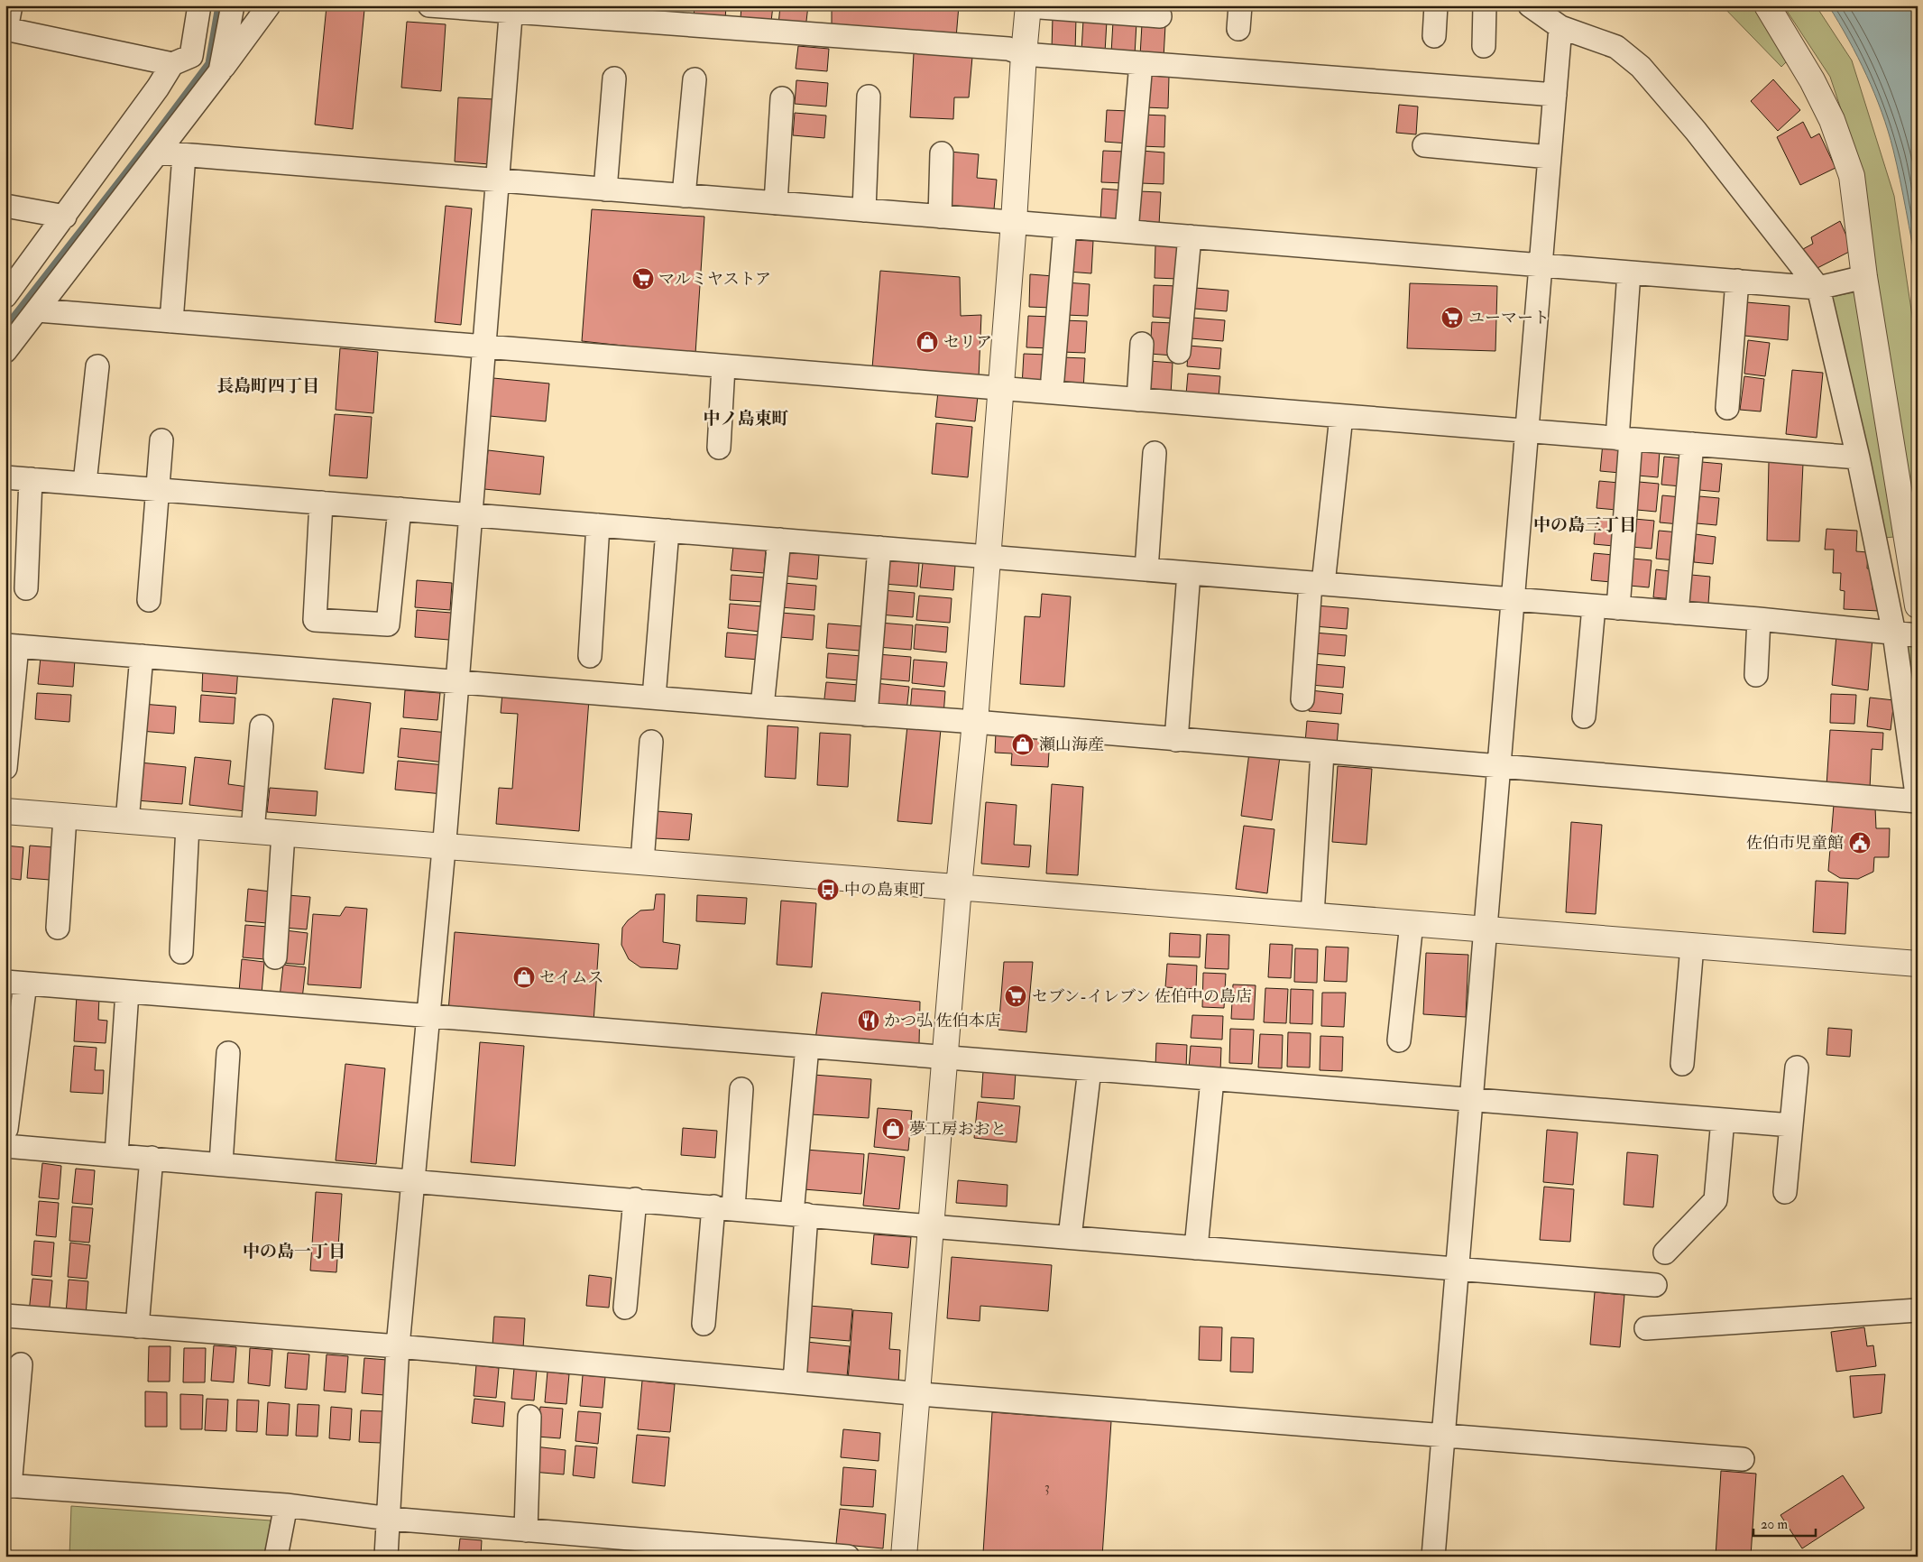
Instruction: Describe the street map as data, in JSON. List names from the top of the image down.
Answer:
{
  "districts": [
    "長島町四丁目",
    "中ノ島東町",
    "中の島三丁目",
    "中の島一丁目"
  ],
  "places": {
    "supermarket": ["マルミヤストア", "ユーマート", "セブン-イレブン 佐伯中の島店"],
    "shop": [
      "セリア",
      "瀬山海産",
      "セイムス",
      "夢工房おおと"
    ],
    "public building": ["佐伯市児童館"],
    "bus stop": ["中の島東町"],
    "restaurant": ["かつ弘 佐伯本店"]
  },
  "house_numbers": ["3"],
  "scale_bar": "20 m"
}
